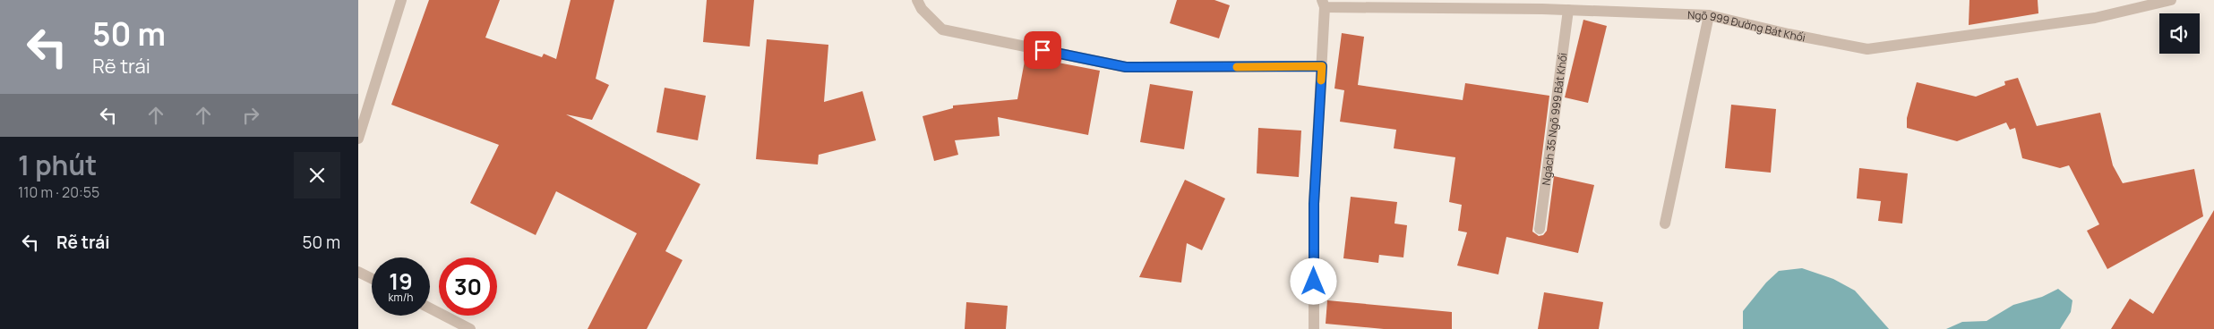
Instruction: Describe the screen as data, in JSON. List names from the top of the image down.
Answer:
{
  "streets": {
    "street": ["Ngõ 999 Đường Bát Khối", "Ngách 35 Ngõ 999 Bát Khối"]
  },
  "crossings": [
    ["Ngõ 999 Đường Bát Khối", "Ngách 35 Ngõ 999 Bát Khối"]
  ],
  "page": {
    "turn": ["50 m", "Rẽ trái"],
    "heading": ["1 phút", "110 m · 20:55"],
    "list": [
      {
        "name": "Rẽ trái",
        "value": "50 m"
      }
    ],
    "speed": "19 km/h",
    "limit": "30"
  }
}
